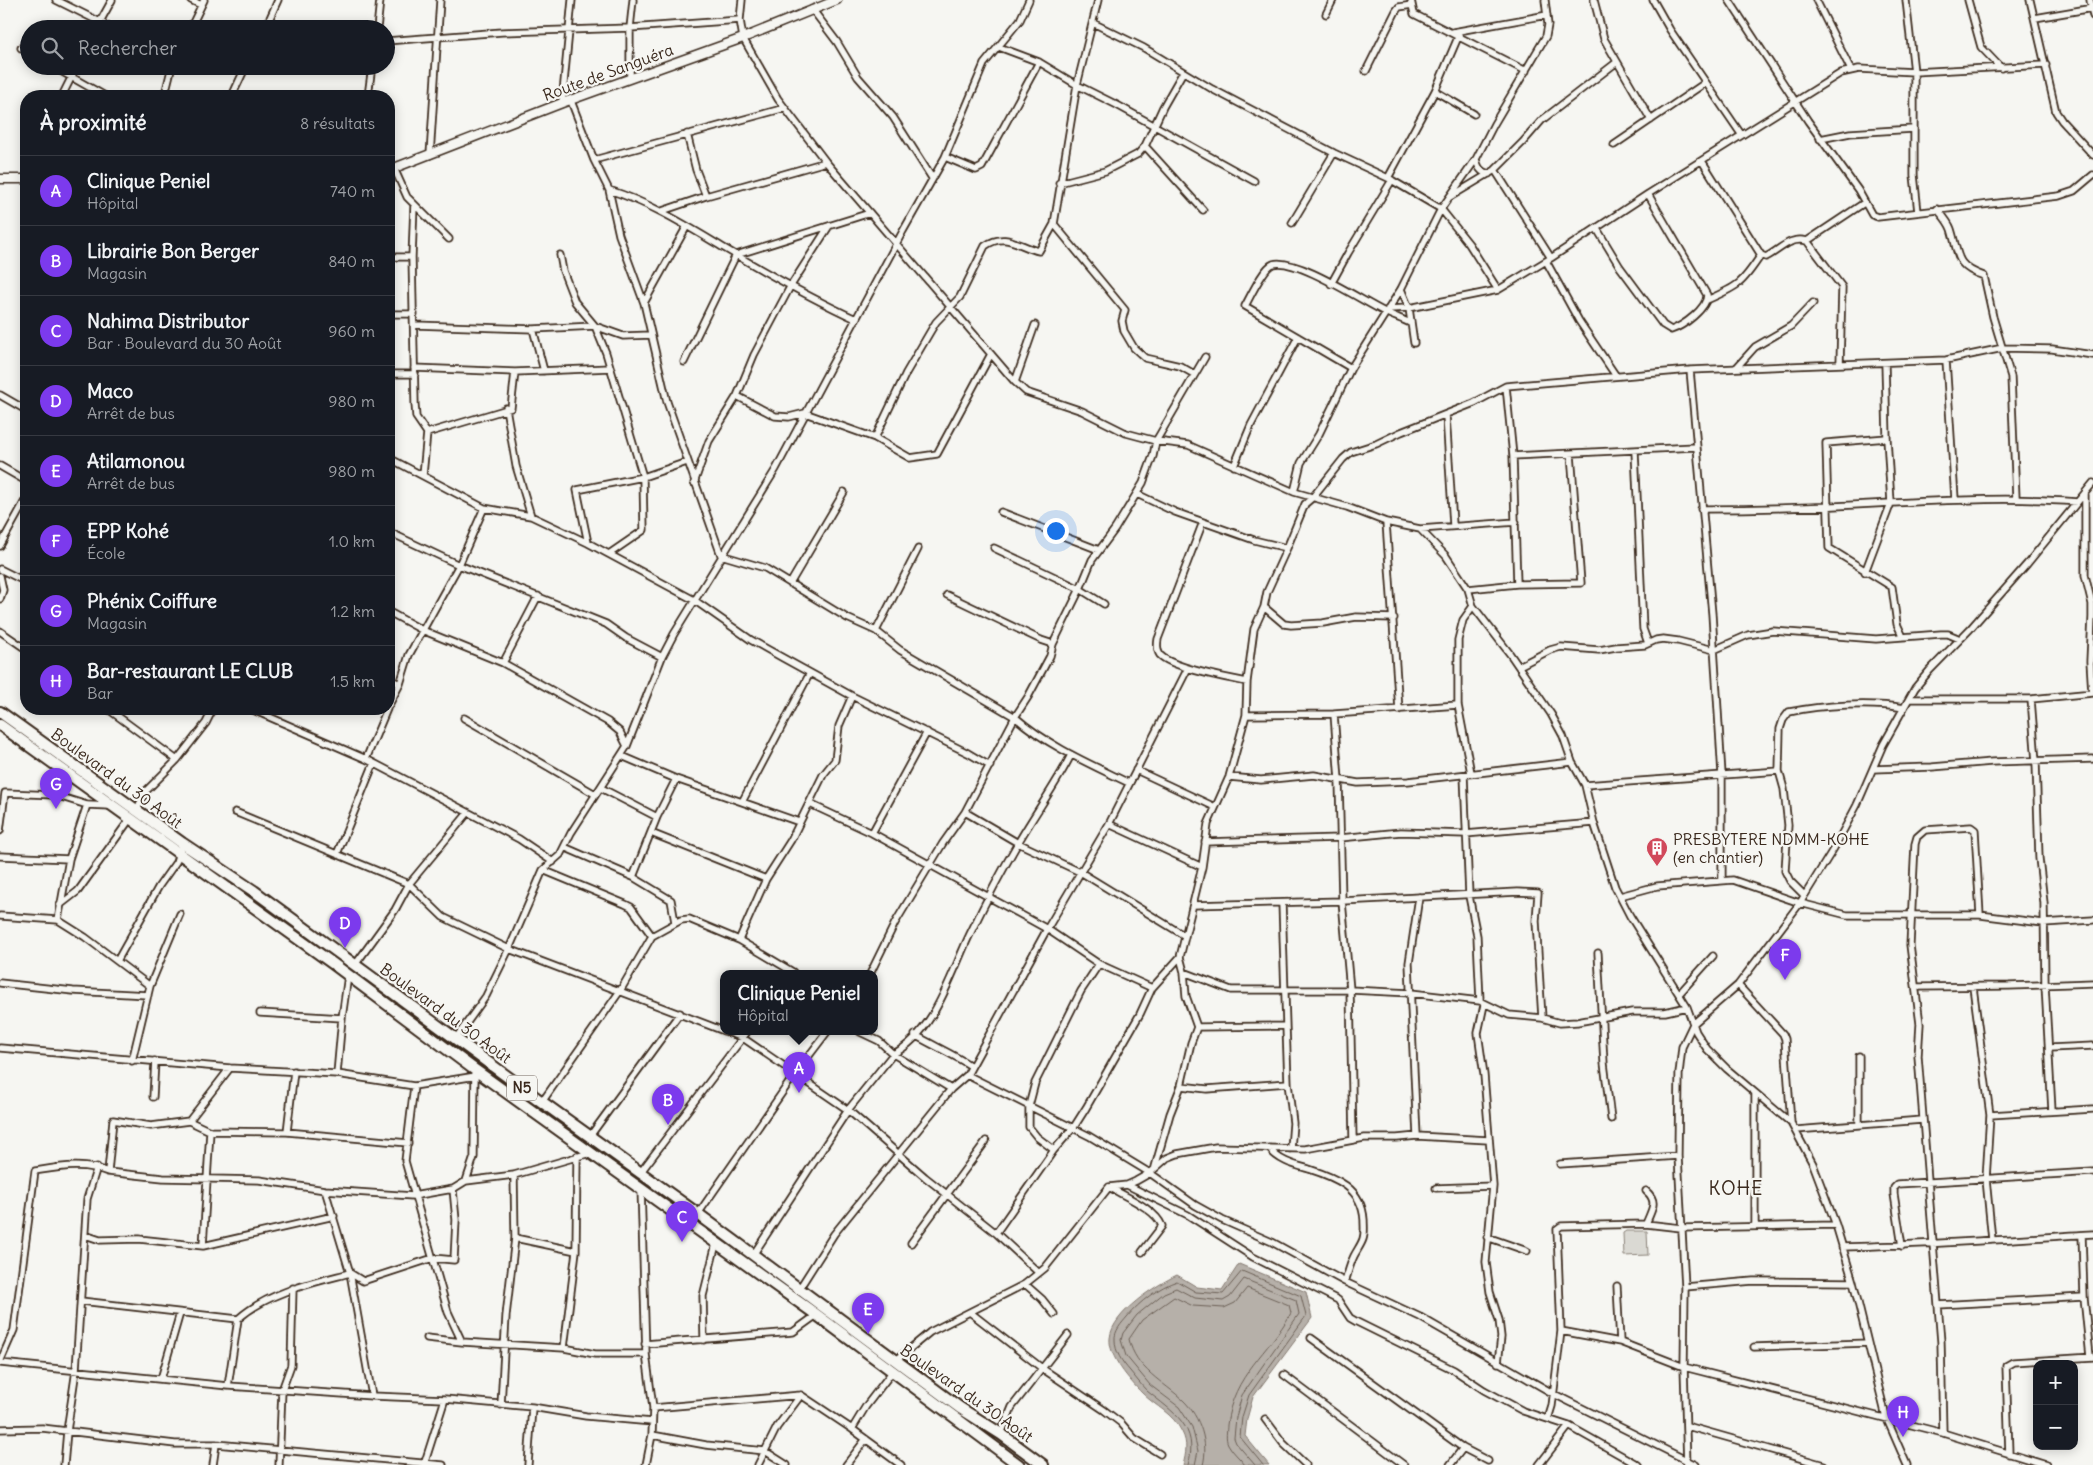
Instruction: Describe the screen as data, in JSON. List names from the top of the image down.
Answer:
{
  "streets": {
    "highway": ["Boulevard du 30 Août", "N5"],
    "street": ["Route de Sanguéra"]
  },
  "districts": ["KOHE"],
  "places": {
    "building": ["PRESBYTERE NDMM-KOHE (en chantier)"]
  },
  "page": {
    "search": "Rechercher",
    "heading": ["À proximité", "8 résultats"],
    "list": [
      {
        "mark": "A",
        "name": "Clinique Peniel",
        "note": "Hôpital",
        "value": "740 m"
      },
      {
        "mark": "B",
        "name": "Librairie Bon Berger",
        "note": "Magasin",
        "value": "840 m"
      },
      {
        "mark": "C",
        "name": "Nahima Distributor",
        "note": "Bar · Boulevard du 30 Août",
        "value": "960 m"
      },
      {
        "mark": "D",
        "name": "Maco",
        "note": "Arrêt de bus",
        "value": "980 m"
      },
      {
        "mark": "E",
        "name": "Atilamonou",
        "note": "Arrêt de bus",
        "value": "980 m"
      },
      {
        "mark": "F",
        "name": "EPP Kohé",
        "note": "École",
        "value": "1.0 km"
      },
      {
        "mark": "G",
        "name": "Phénix Coiffure",
        "note": "Magasin",
        "value": "1.2 km"
      },
      {
        "mark": "H",
        "name": "Bar-restaurant LE CLUB",
        "note": "Bar",
        "value": "1.5 km"
      }
    ],
    "pins": [
      "G",
      "D",
      "F",
      "A",
      "B",
      "C",
      "E",
      "H"
    ],
    "popup": ["Clinique Peniel", "Hôpital"],
    "map_buttons": ["+", "−"]
  }
}
